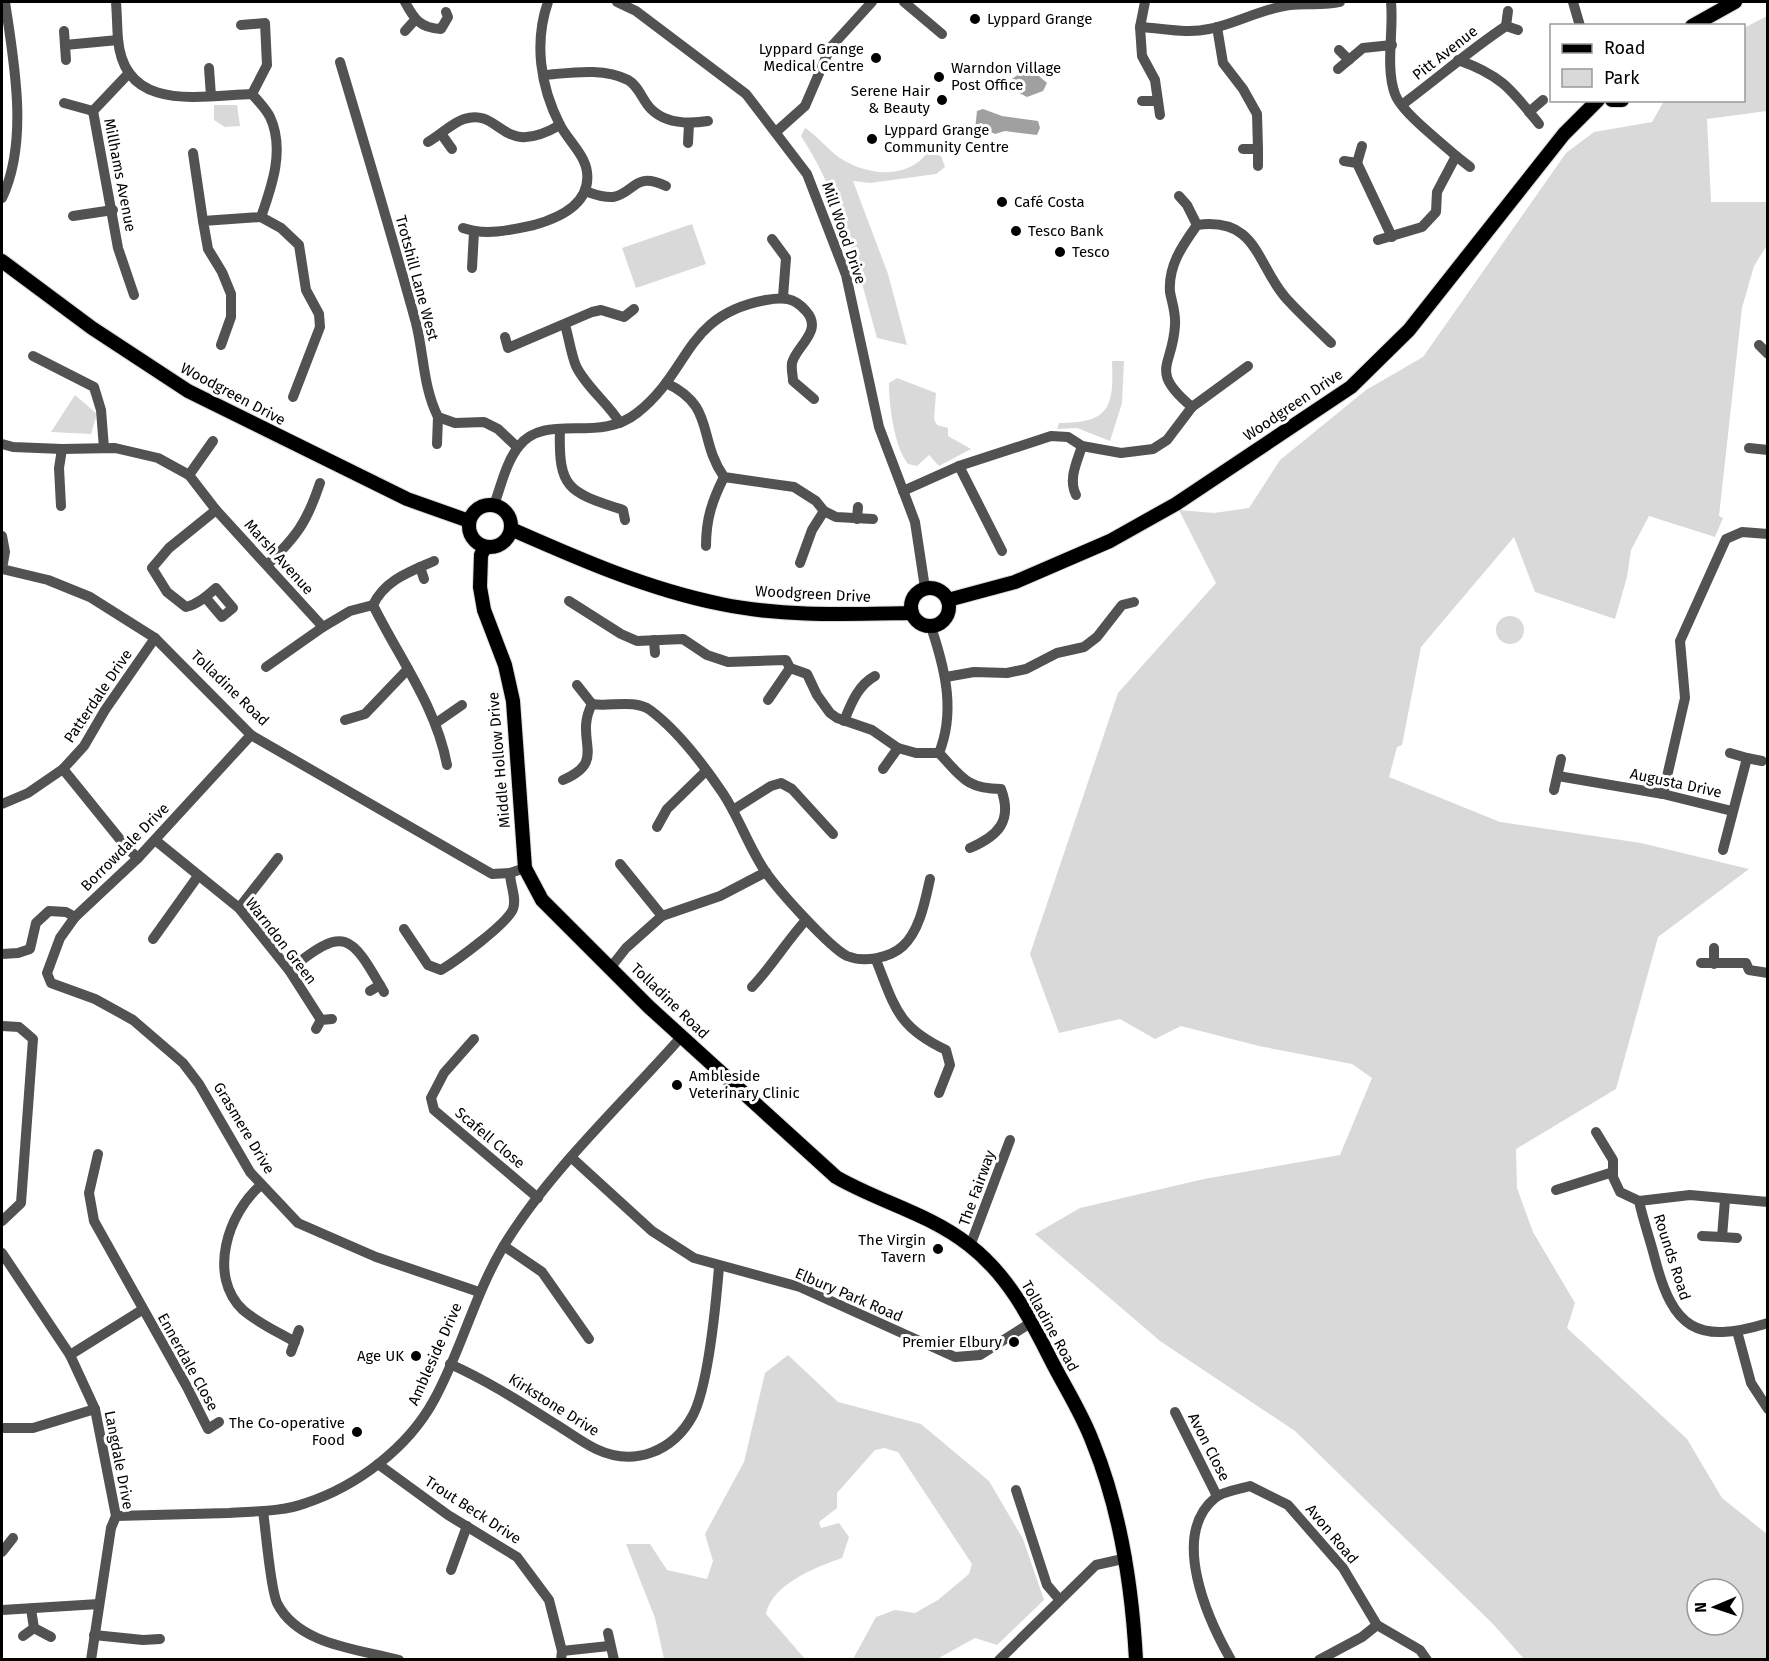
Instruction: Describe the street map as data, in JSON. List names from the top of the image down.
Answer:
{
  "streets": {
    "main road": ["Woodgreen Drive", "Tolladine Road", "Middle Hollow Drive"],
    "street": [
      "Pitt Avenue",
      "Millhams Avenue",
      "Mill Wood Drive",
      "Trotshill Lane West",
      "Marsh Avenue",
      "Patterdale Drive",
      "Augusta Drive",
      "Borrowdale Drive",
      "Warndon Green",
      "Grasmere Drive",
      "Scafell Close",
      "The Fairway",
      "Rounds Road",
      "Elbury Park Road",
      "Ambleside Drive",
      "Ennerdale Close",
      "Kirkstone Drive",
      "Avon Close",
      "Langdale Drive",
      "Trout Beck Drive",
      "Avon Road"
    ]
  },
  "crossings": [
    ["Mill Wood Drive", "Woodgreen Drive"],
    ["Woodgreen Drive", "Middle Hollow Drive"],
    ["Tolladine Road", "Patterdale Drive"],
    ["Tolladine Road", "Middle Hollow Drive"],
    ["Tolladine Road", "Borrowdale Drive"],
    ["Tolladine Road", "The Fairway"],
    ["Tolladine Road", "Elbury Park Road"],
    ["Tolladine Road", "Ambleside Drive"],
    ["Borrowdale Drive", "Warndon Green"],
    ["Borrowdale Drive", "Grasmere Drive"],
    ["Grasmere Drive", "Ambleside Drive"],
    ["Scafell Close", "Ambleside Drive"],
    ["Elbury Park Road", "Ambleside Drive"],
    ["Elbury Park Road", "Kirkstone Drive"],
    ["Ambleside Drive", "Kirkstone Drive"],
    ["Ambleside Drive", "Langdale Drive"],
    ["Ambleside Drive", "Trout Beck Drive"],
    ["Ennerdale Close", "Langdale Drive"],
    ["Avon Close", "Avon Road"]
  ],
  "places": [
    "Lyppard Grange",
    "Lyppard Grange Medical Centre",
    "Warndon Village Post Office",
    "Serene Hair & Beauty",
    "Lyppard Grange Community Centre",
    "Café Costa",
    "Tesco Bank",
    "Tesco",
    "Ambleside Veterinary Clinic",
    "The Virgin Tavern",
    "Premier Elbury",
    "Age UK",
    "The Co-operative Food"
  ],
  "legend": ["Road", "Park"],
  "north": "left"
}
